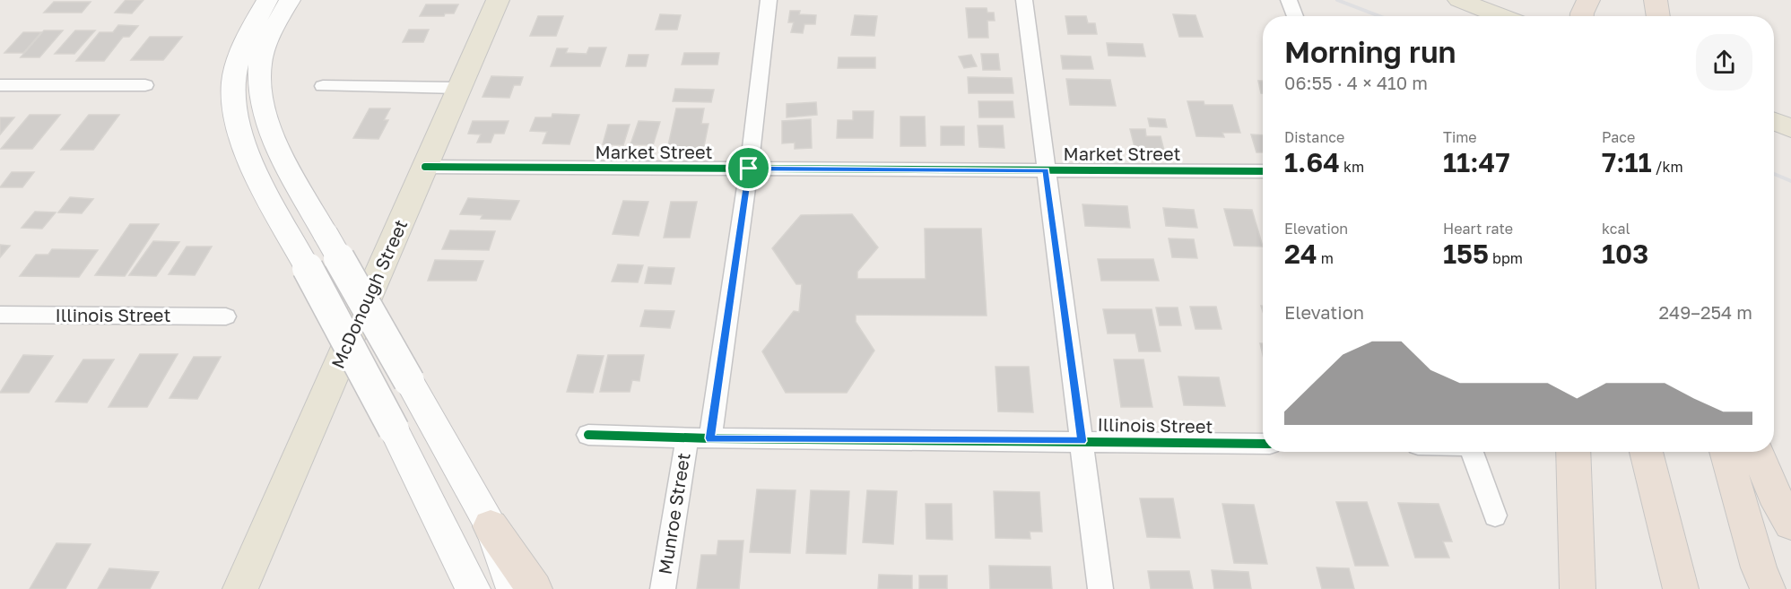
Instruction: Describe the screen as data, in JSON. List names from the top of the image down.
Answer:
{
  "streets": {
    "main road": ["McDonough Street"],
    "street": ["Market Street", "Illinois Street", "Munroe Street"]
  },
  "crossings": [
    ["Market Street", "McDonough Street"],
    ["Market Street", "Munroe Street"],
    ["Illinois Street", "Munroe Street"]
  ],
  "page": {
    "heading": ["Morning run", "06:55 · 4 × 410 m"],
    "stats": [
      ["Distance", "1.64 km"],
      ["Time", "11:47"],
      ["Pace", "7:11 /km"],
      ["Elevation", "24 m"],
      ["Heart rate", "155 bpm"],
      ["kcal", "103"]
    ],
    "chart": ["Elevation", "249–254 m"]
  }
}
